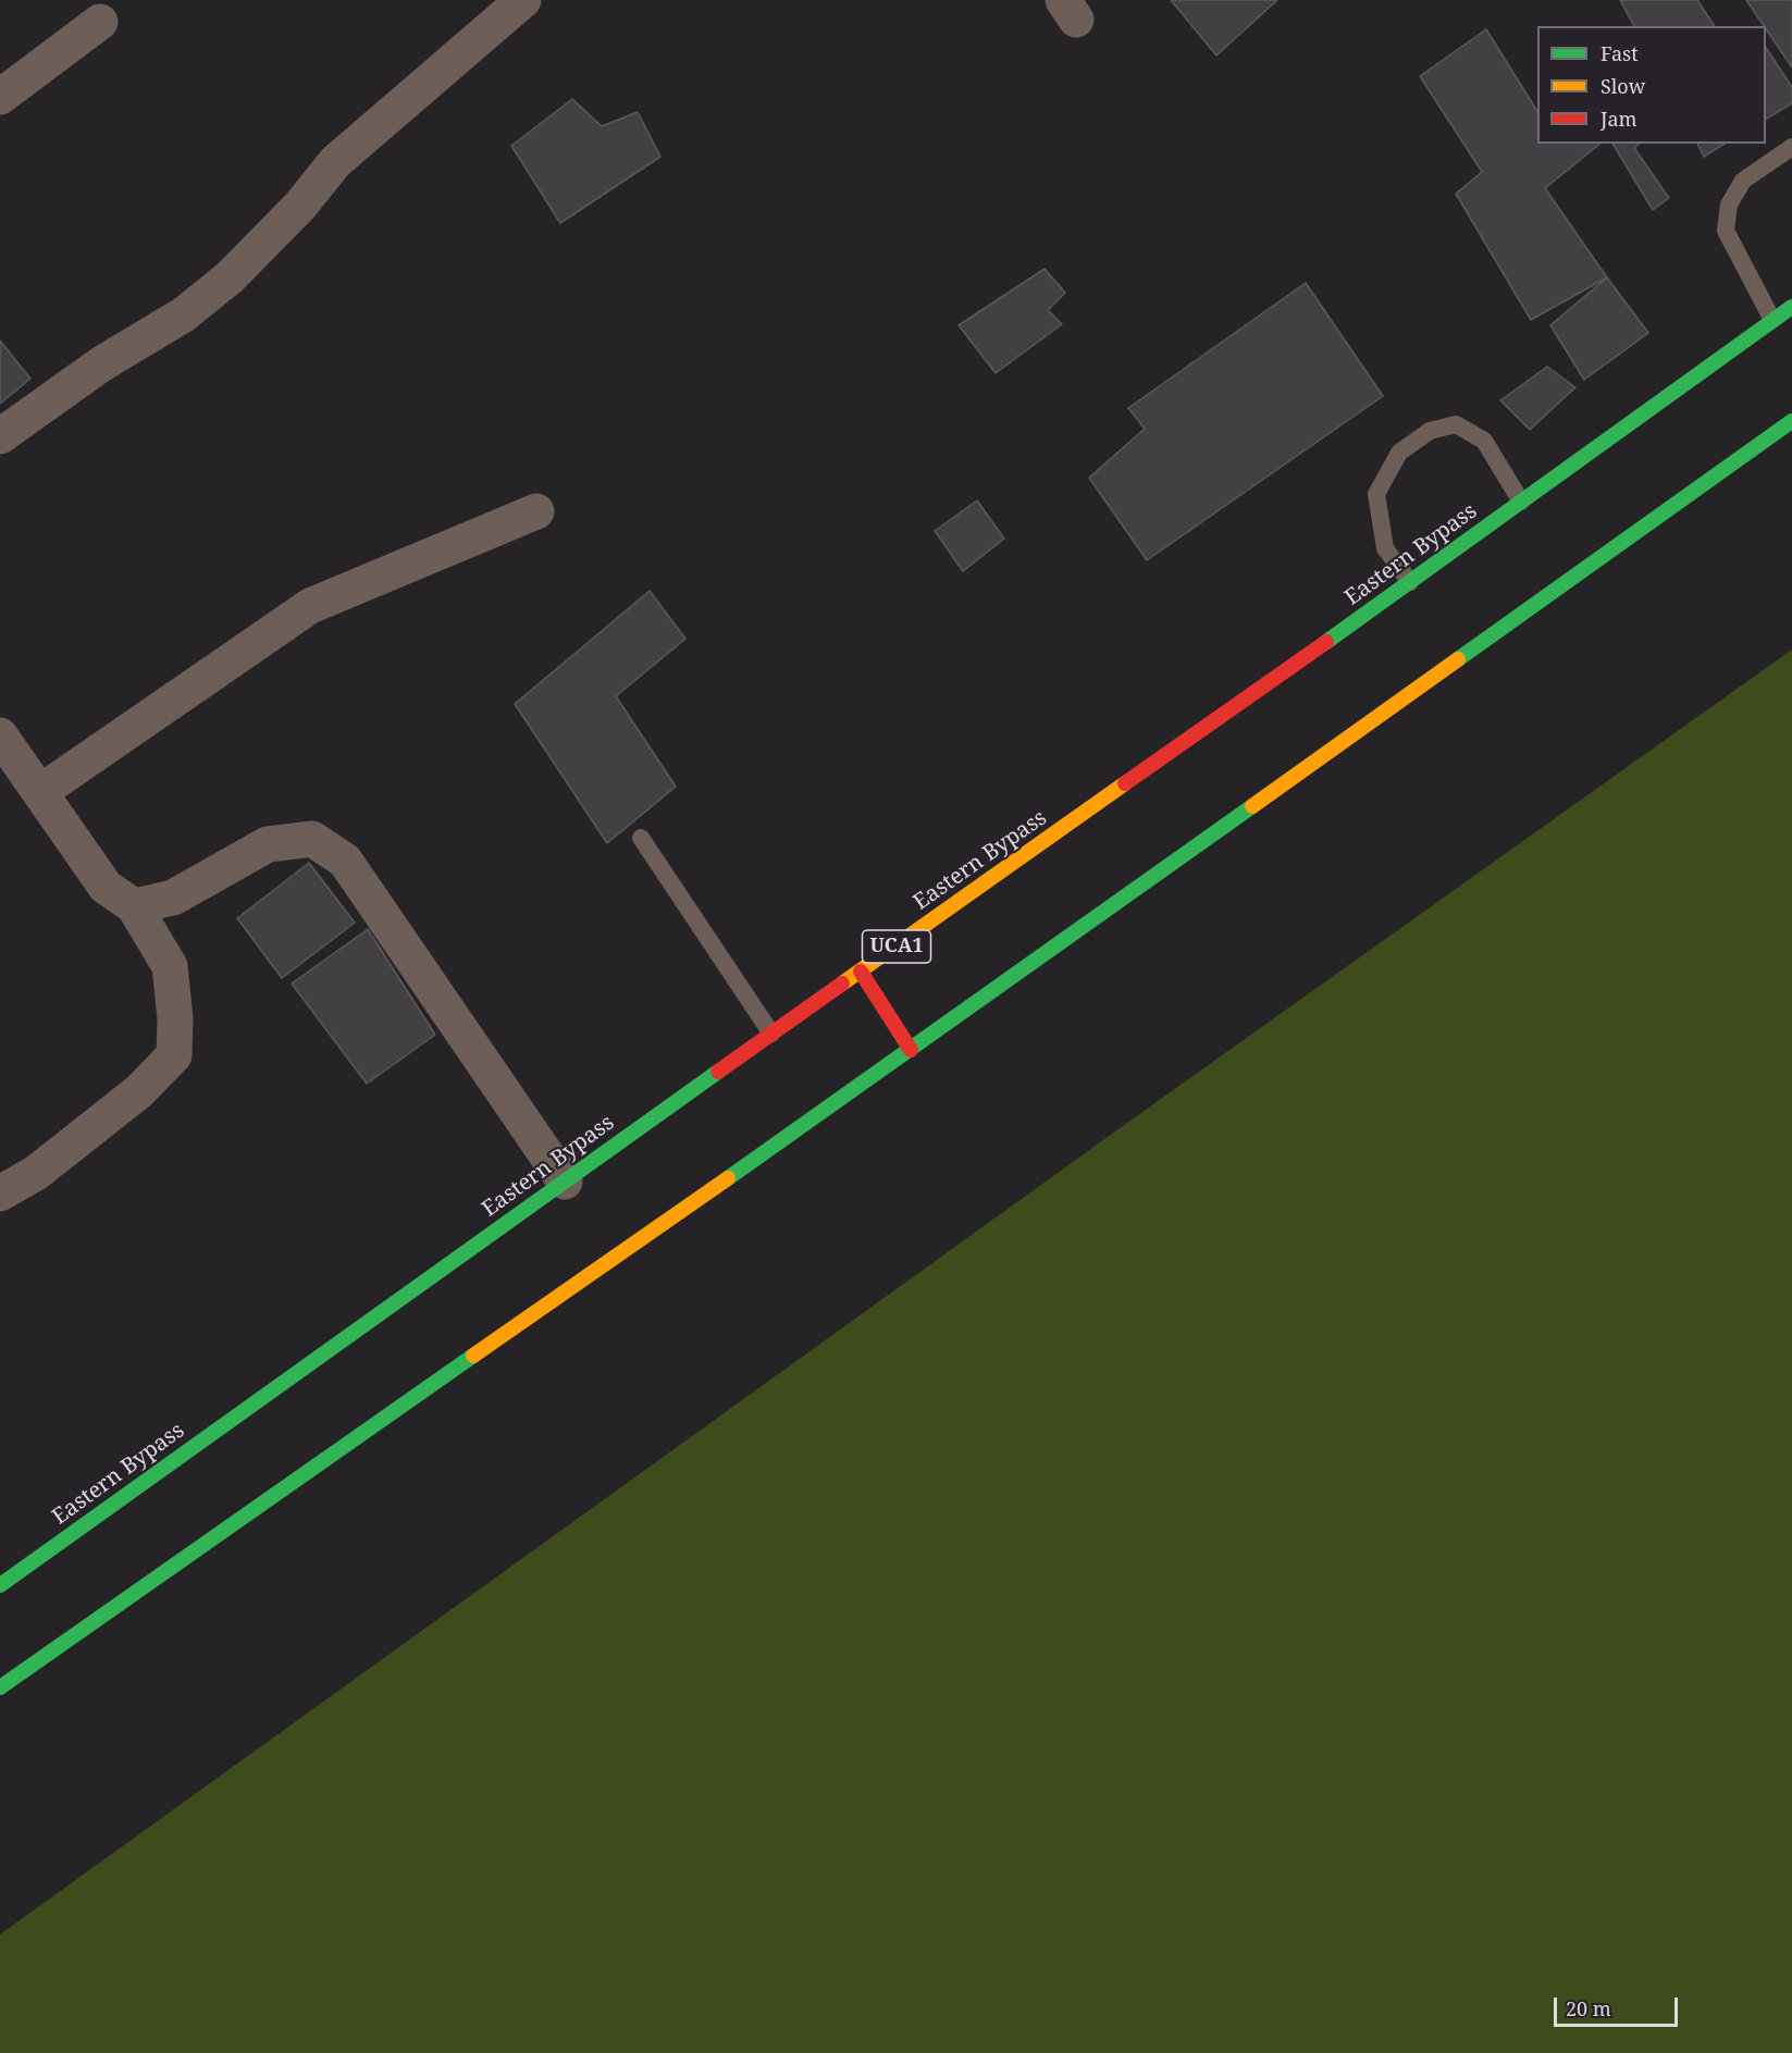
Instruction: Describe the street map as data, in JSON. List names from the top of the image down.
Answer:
{
  "streets": {
    "main road": ["Eastern Bypass", "UCA1"]
  },
  "legend": ["Fast", "Slow", "Jam"],
  "scale_bar": "20 m"
}
